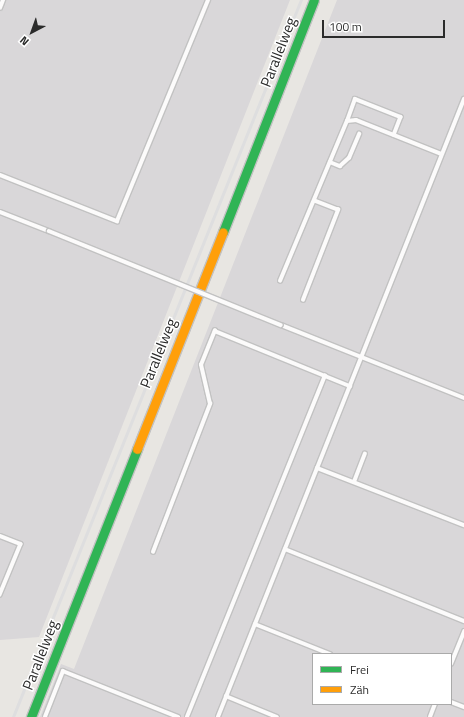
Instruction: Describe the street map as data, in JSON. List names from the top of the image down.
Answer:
{
  "streets": {
    "street": ["Parallelweg"]
  },
  "legend": ["Frei", "Zäh"],
  "scale_bar": "100 m",
  "north": "bottom left"
}
